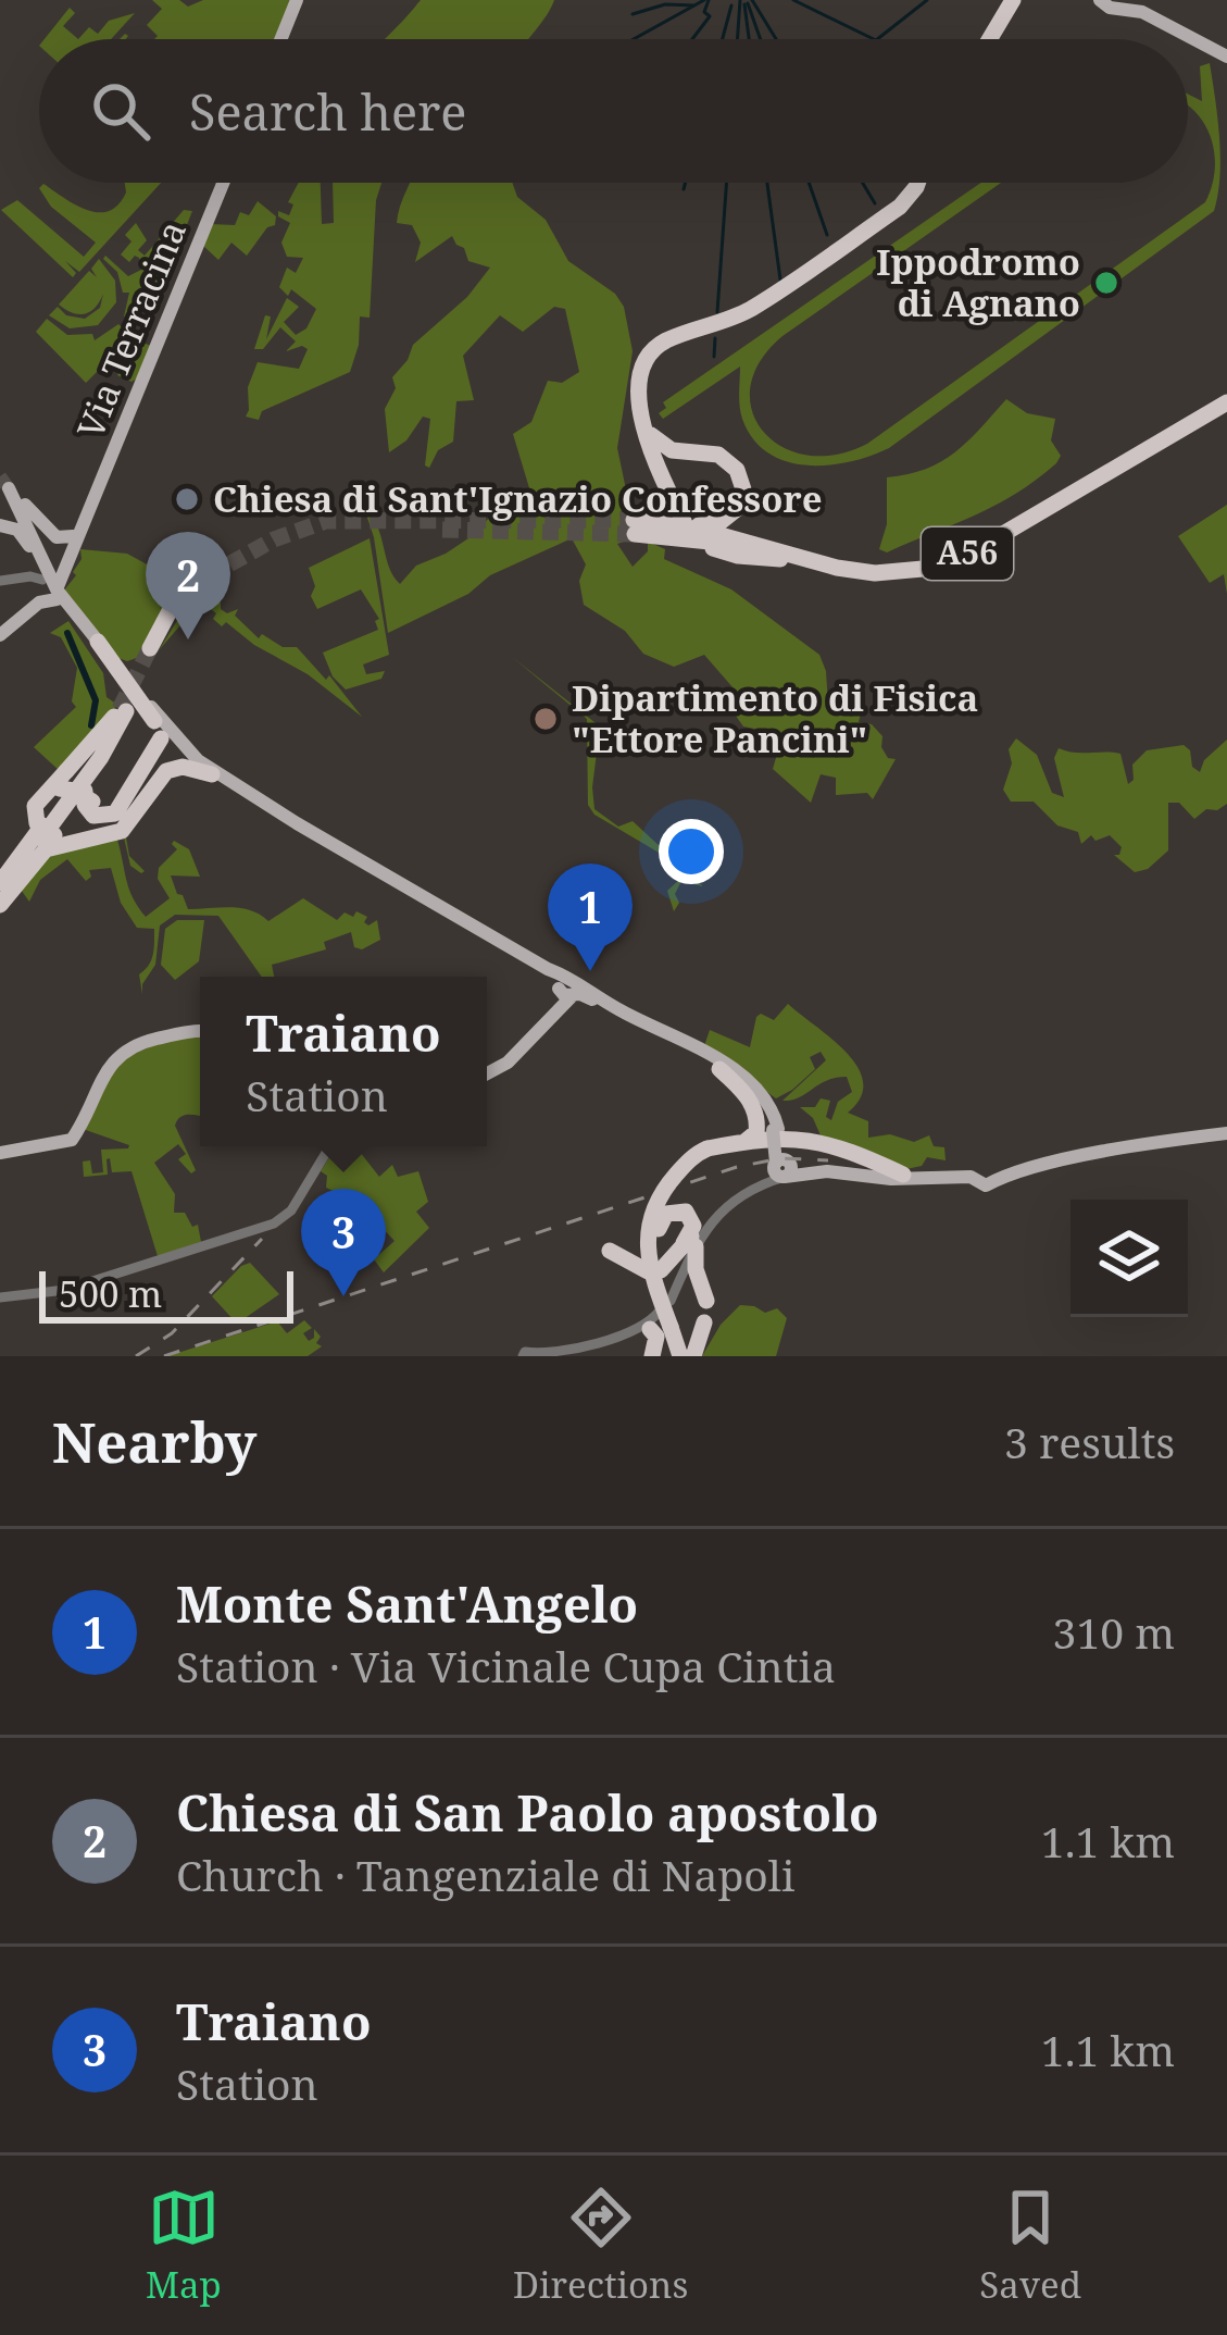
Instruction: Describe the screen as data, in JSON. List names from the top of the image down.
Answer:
{
  "streets": {
    "highway": ["A56"],
    "main road": ["Via Terracina"]
  },
  "places": ["Ippodromo di Agnano", "Chiesa di Sant'Ignazio Confessore", "Dipartimento di Fisica \"Ettore Pancini\""],
  "scale_bar": "500 m",
  "page": {
    "search": "Search here",
    "pins": ["2", "1", "3"],
    "popup": ["Traiano", "Station"],
    "scale": "500 m",
    "heading": ["Nearby", "3 results"],
    "list": [
      {
        "mark": "1",
        "name": "Monte Sant'Angelo",
        "note": "Station · Via Vicinale Cupa Cintia",
        "value": "310 m"
      },
      {
        "mark": "2",
        "name": "Chiesa di San Paolo apostolo",
        "note": "Church · Tangenziale di Napoli",
        "value": "1.1 km"
      },
      {
        "mark": "3",
        "name": "Traiano",
        "note": "Station",
        "value": "1.1 km"
      }
    ],
    "nav": ["Map", "Directions", "Saved"]
  }
}
